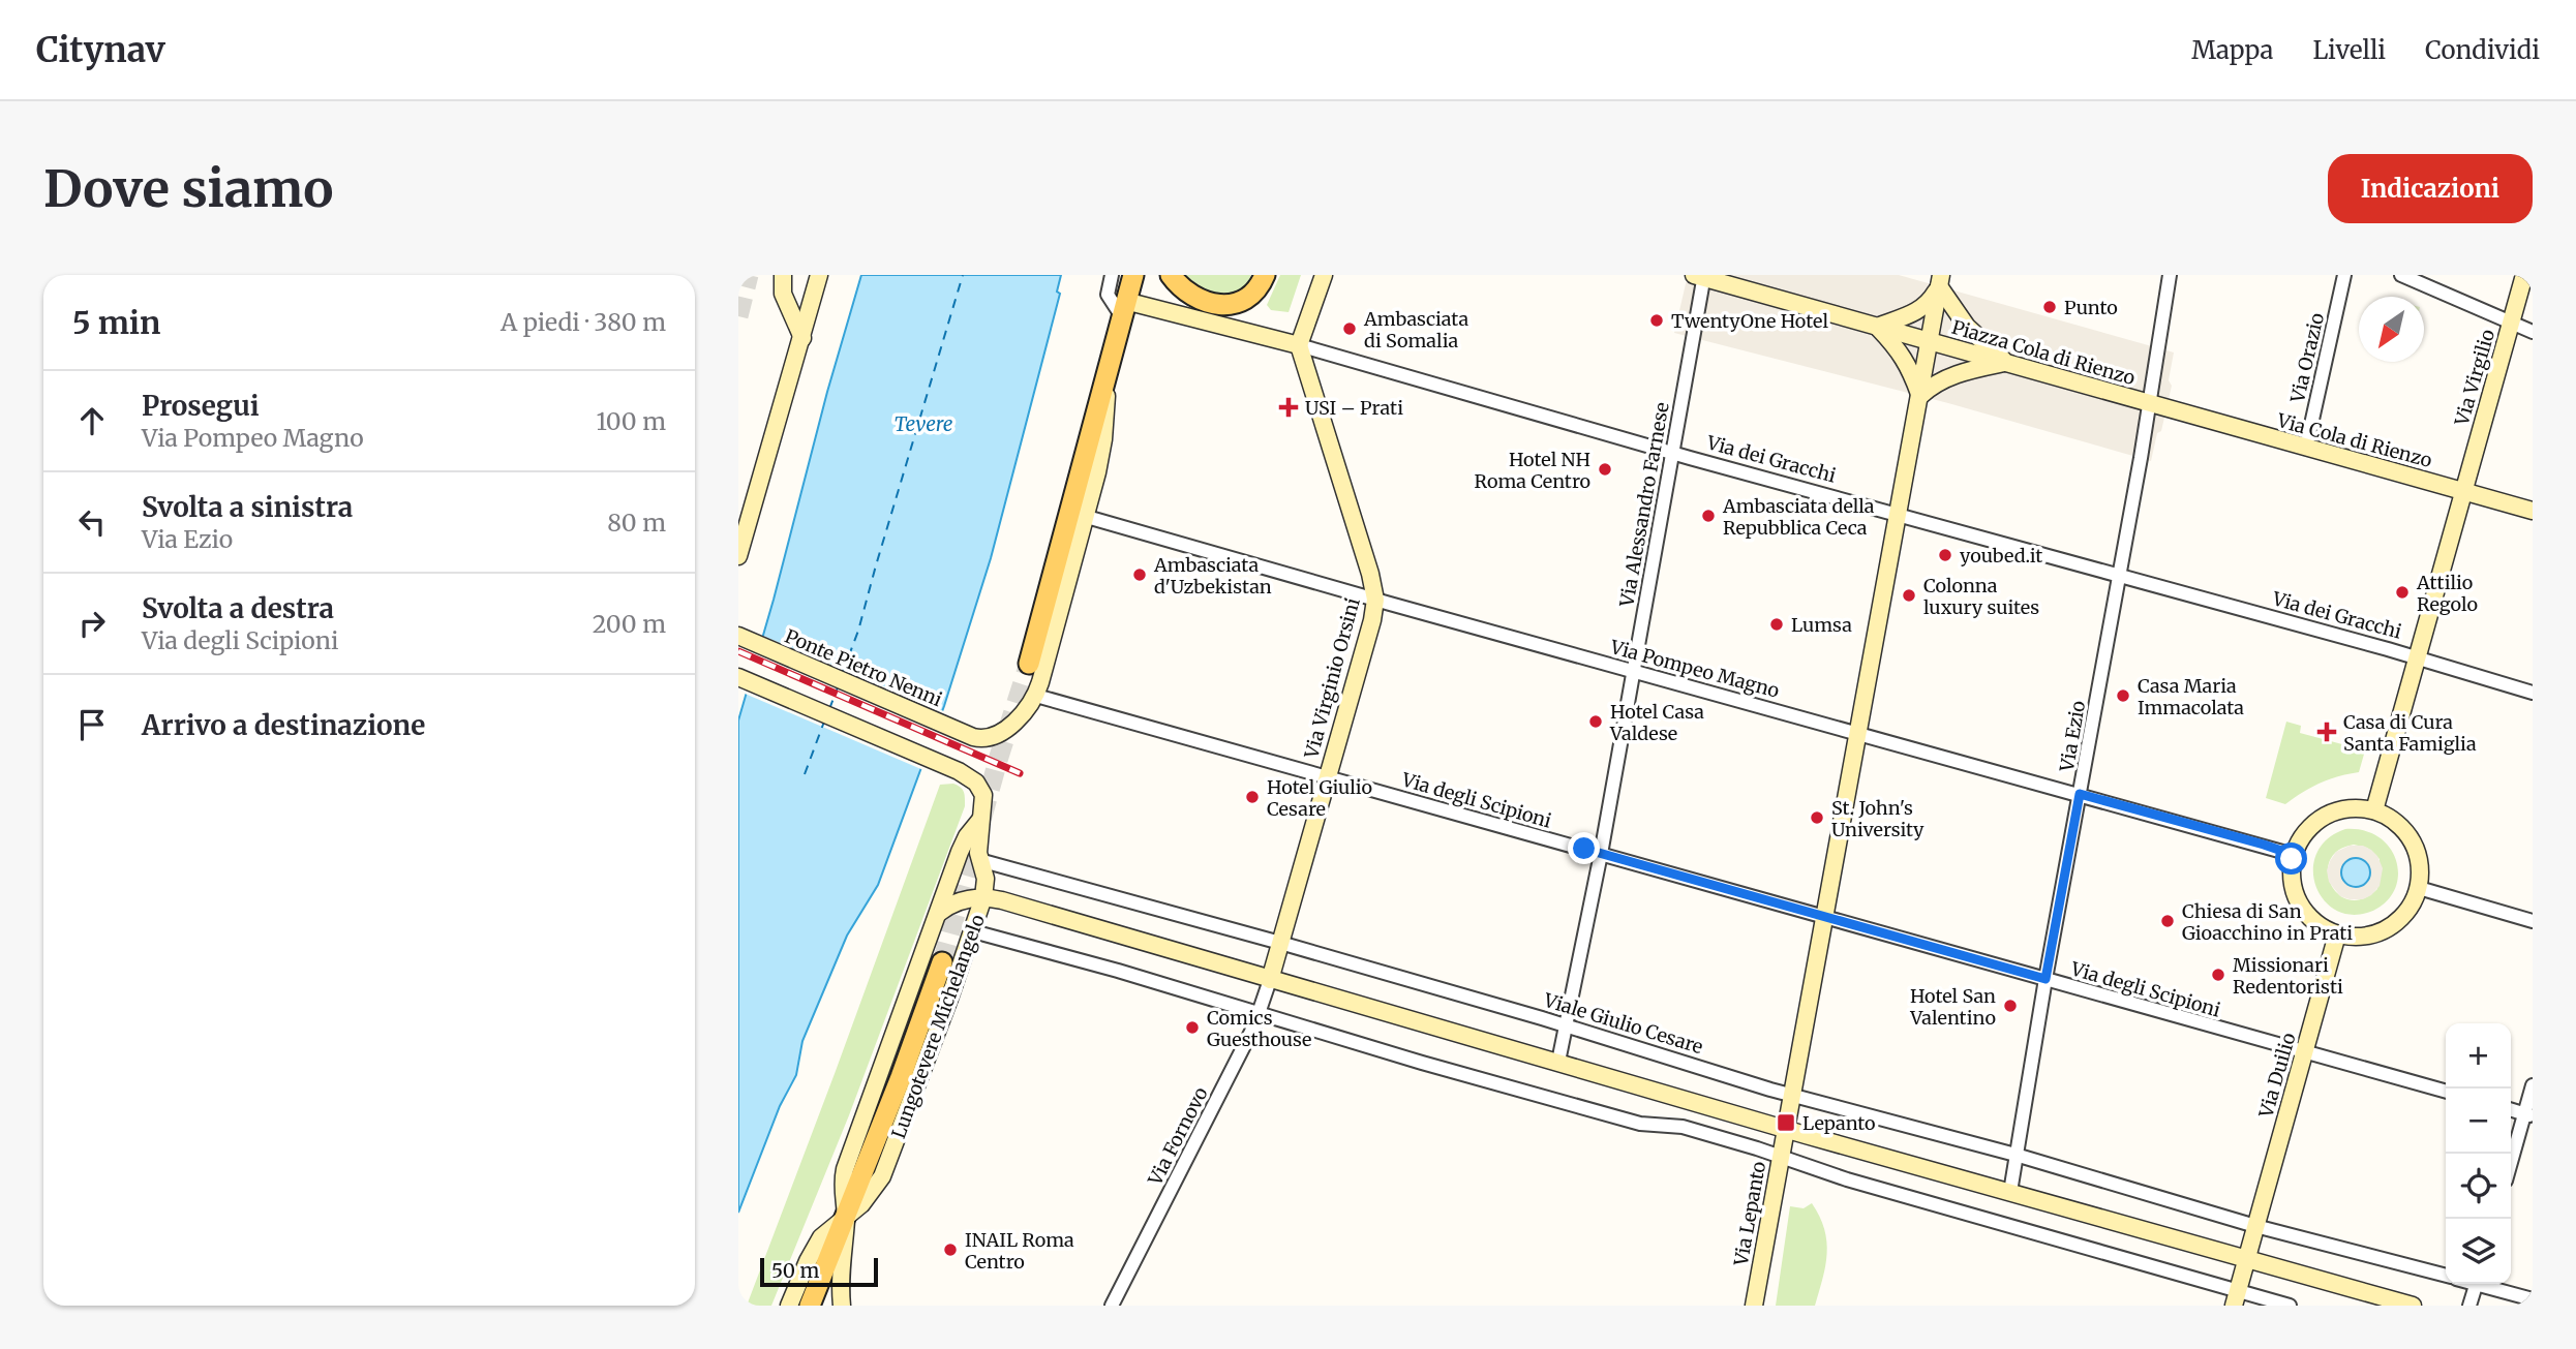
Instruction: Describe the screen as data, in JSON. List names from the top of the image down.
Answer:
{
  "streets": {
    "main road": ["Lungotevere Michelangelo"],
    "street": [
      "Piazza Cola di Rienzo",
      "Via Orazio",
      "Via Virgilio",
      "Via Cola di Rienzo",
      "Via dei Gracchi",
      "Via Alessandro Farnese",
      "Ponte Pietro Nenni",
      "Via Pompeo Magno",
      "Via Virginio Orsini",
      "Via Ezio",
      "Via degli Scipioni",
      "Viale Giulio Cesare",
      "Via Duilio",
      "Via Fornovo",
      "Via Lepanto"
    ]
  },
  "crossings": [
    ["Piazza Cola di Rienzo", "Via Cola di Rienzo"],
    ["Piazza Cola di Rienzo", "Via dei Gracchi"],
    ["Piazza Cola di Rienzo", "Via Alessandro Farnese"],
    ["Piazza Cola di Rienzo", "Via Pompeo Magno"],
    ["Piazza Cola di Rienzo", "Via Ezio"],
    ["Piazza Cola di Rienzo", "Via Lepanto"],
    ["Via Orazio", "Via Cola di Rienzo"],
    ["Via Virgilio", "Via Cola di Rienzo"],
    ["Via Virgilio", "Via dei Gracchi"],
    ["Via Virgilio", "Via Pompeo Magno"],
    ["Via Virgilio", "Via Duilio"],
    ["Via dei Gracchi", "Via Alessandro Farnese"],
    ["Via dei Gracchi", "Via Virginio Orsini"],
    ["Via dei Gracchi", "Via Ezio"],
    ["Via Alessandro Farnese", "Via Pompeo Magno"],
    ["Via Alessandro Farnese", "Via degli Scipioni"],
    ["Via Alessandro Farnese", "Viale Giulio Cesare"],
    ["Ponte Pietro Nenni", "Via degli Scipioni"],
    ["Via Pompeo Magno", "Via Virginio Orsini"],
    ["Via Pompeo Magno", "Via Ezio"],
    ["Via Pompeo Magno", "Via Duilio"],
    ["Via Pompeo Magno", "Via Lepanto"],
    ["Via Virginio Orsini", "Via degli Scipioni"],
    ["Via Virginio Orsini", "Viale Giulio Cesare"],
    ["Via Virginio Orsini", "Via Fornovo"],
    ["Via Ezio", "Via degli Scipioni"],
    ["Via Ezio", "Viale Giulio Cesare"],
    ["Via degli Scipioni", "Via Duilio"],
    ["Via degli Scipioni", "Via Lepanto"],
    ["Viale Giulio Cesare", "Lungotevere Michelangelo"],
    ["Viale Giulio Cesare", "Via Duilio"],
    ["Viale Giulio Cesare", "Via Lepanto"]
  ],
  "water": ["Tevere"],
  "places": {
    "other": [
      "Punto",
      "TwentyOne Hotel",
      "Ambasciata di Somalia",
      "Hotel NH Roma Centro",
      "Ambasciata della Repubblica Ceca",
      "youbed.it",
      "Ambasciata d'Uzbekistan",
      "Attilio Regolo",
      "Colonna luxury suites",
      "Lumsa",
      "Casa Maria Immacolata",
      "Hotel Casa Valdese",
      "Hotel Giulio Cesare",
      "St. John's University",
      "Chiesa di San Gioacchino in Prati",
      "Missionari Redentoristi",
      "Hotel San Valentino",
      "Comics Guesthouse",
      "INAIL Roma Centro"
    ],
    "health": ["USI – Prati", "Casa di Cura Santa Famiglia"],
    "transit": ["Lepanto"]
  },
  "scale_bar": "50 m",
  "north": "bottom left",
  "page": {
    "header": "Citynav",
    "nav": ["Mappa", "Livelli", "Condividi"],
    "buttons": "Indicazioni",
    "title": "Dove siamo",
    "heading": ["5 min", "A piedi · 380 m"],
    "list": [
      ["Prosegui", "Via Pompeo Magno", "100 m"],
      ["Svolta a sinistra", "Via Ezio", "80 m"],
      ["Svolta a destra", "Via degli Scipioni", "200 m"],
      "Arrivo a destinazione"
    ],
    "map_buttons": ["+", "−"],
    "scale": "50 m"
  }
}
